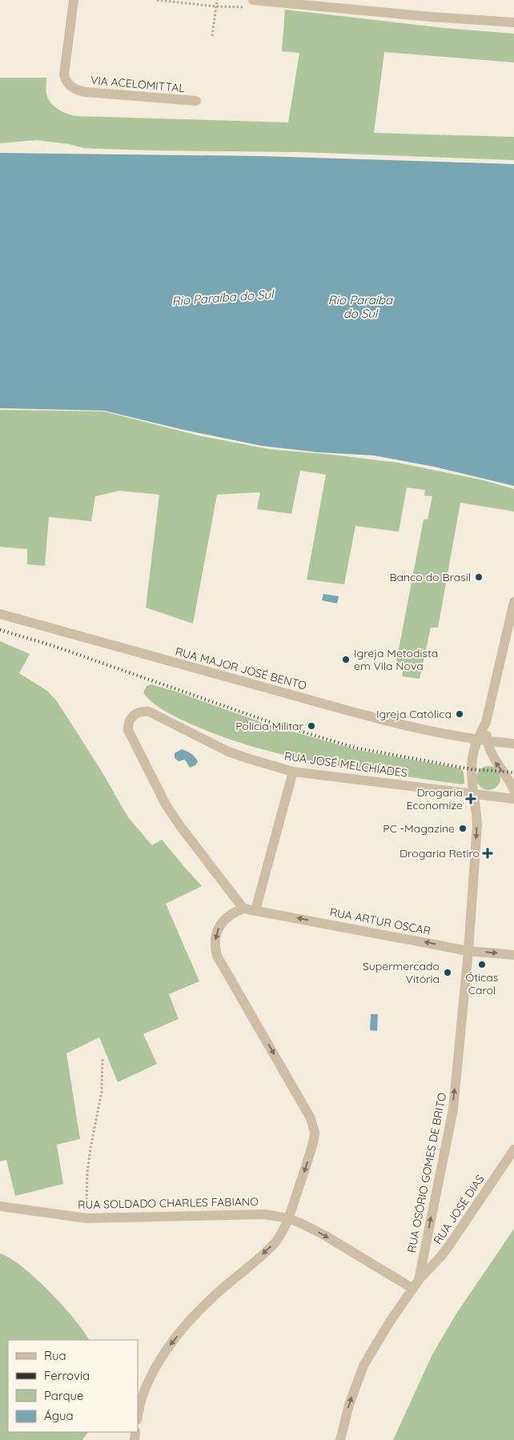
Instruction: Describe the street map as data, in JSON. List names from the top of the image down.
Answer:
{
  "streets": {
    "street": [
      "VIA ACELOMITTAL",
      "RUA MAJOR JOSÉ BENTO",
      "RUA JOSÉ MELCHÍADES",
      "RUA ARTUR OSCAR",
      "RUA OSÓRIO GOMES DE BRITO",
      "RUA SOLDADO CHARLES FABIANO",
      "RUA JOSÉ DIAS"
    ]
  },
  "crossings": [
    ["RUA MAJOR JOSÉ BENTO", "RUA OSÓRIO GOMES DE BRITO"],
    ["RUA JOSÉ MELCHÍADES", "RUA ARTUR OSCAR"],
    ["RUA JOSÉ MELCHÍADES", "RUA OSÓRIO GOMES DE BRITO"],
    ["RUA ARTUR OSCAR", "RUA OSÓRIO GOMES DE BRITO"],
    ["RUA OSÓRIO GOMES DE BRITO", "RUA SOLDADO CHARLES FABIANO"],
    ["RUA OSÓRIO GOMES DE BRITO", "RUA JOSÉ DIAS"]
  ],
  "water": ["Rio Paraíba do Sul", "Rio Paraiba do Sul"],
  "places": {
    "other": [
      "Banco do Brasil",
      "Igreja Metodista em Vila Nova",
      "Igreja Católica",
      "Polícia Militar",
      "PC -Magazine",
      "Óticas Carol",
      "Supermercado Vitória"
    ],
    "health": ["Drogaria Economize", "Drogaria Retiro"]
  },
  "legend": [
    "Rua",
    "Ferrovia",
    "Parque",
    "Água"
  ]
}
